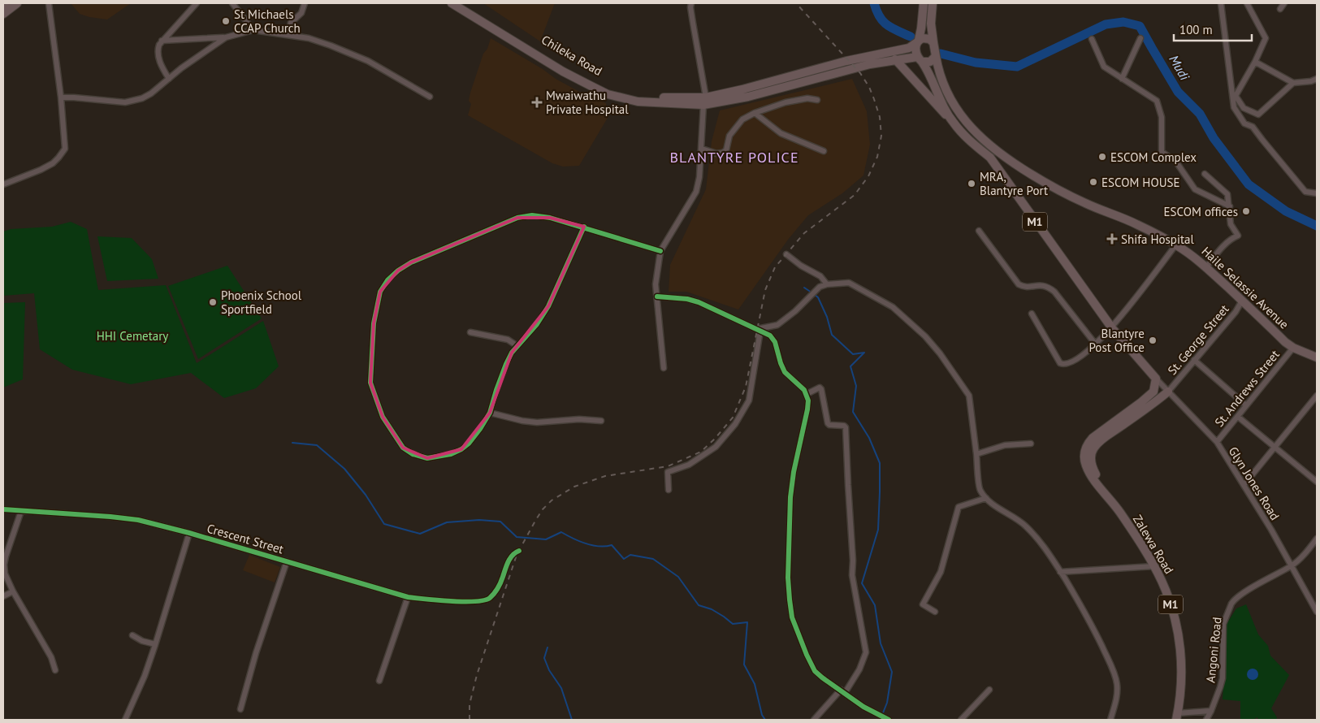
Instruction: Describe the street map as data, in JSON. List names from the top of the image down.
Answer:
{
  "streets": {
    "highway": [
      "Chileka Road",
      "M1",
      "Haile Selassie Avenue",
      "Zalewa Road"
    ],
    "street": [
      "St. George Street",
      "St. Andrews Street",
      "Glyn Jones Road",
      "Crescent Street",
      "Angoni Road"
    ]
  },
  "crossings": [
    ["M1", "Haile Selassie Avenue"],
    ["M1", "Glyn Jones Road"],
    ["M1", "Zalewa Road"],
    ["Haile Selassie Avenue", "St. George Street"],
    ["Haile Selassie Avenue", "St. Andrews Street"],
    ["St. George Street", "Glyn Jones Road"],
    ["St. George Street", "Zalewa Road"],
    ["St. Andrews Street", "Glyn Jones Road"],
    ["Glyn Jones Road", "Zalewa Road"],
    ["Glyn Jones Road", "Angoni Road"]
  ],
  "districts": ["BLANTYRE POLICE"],
  "water": ["Mudi"],
  "parks": ["HHI Cemetary"],
  "places": {
    "other": [
      "St Michaels CCAP Church",
      "ESCOM Complex",
      "ESCOM HOUSE",
      "MRA, Blantyre Port",
      "ESCOM offices",
      "Phoenix School Sportfield",
      "Blantyre Post Office"
    ],
    "health": ["Mwaiwathu Private Hospital", "Shifa Hospital"]
  },
  "scale_bar": "100 m"
}
